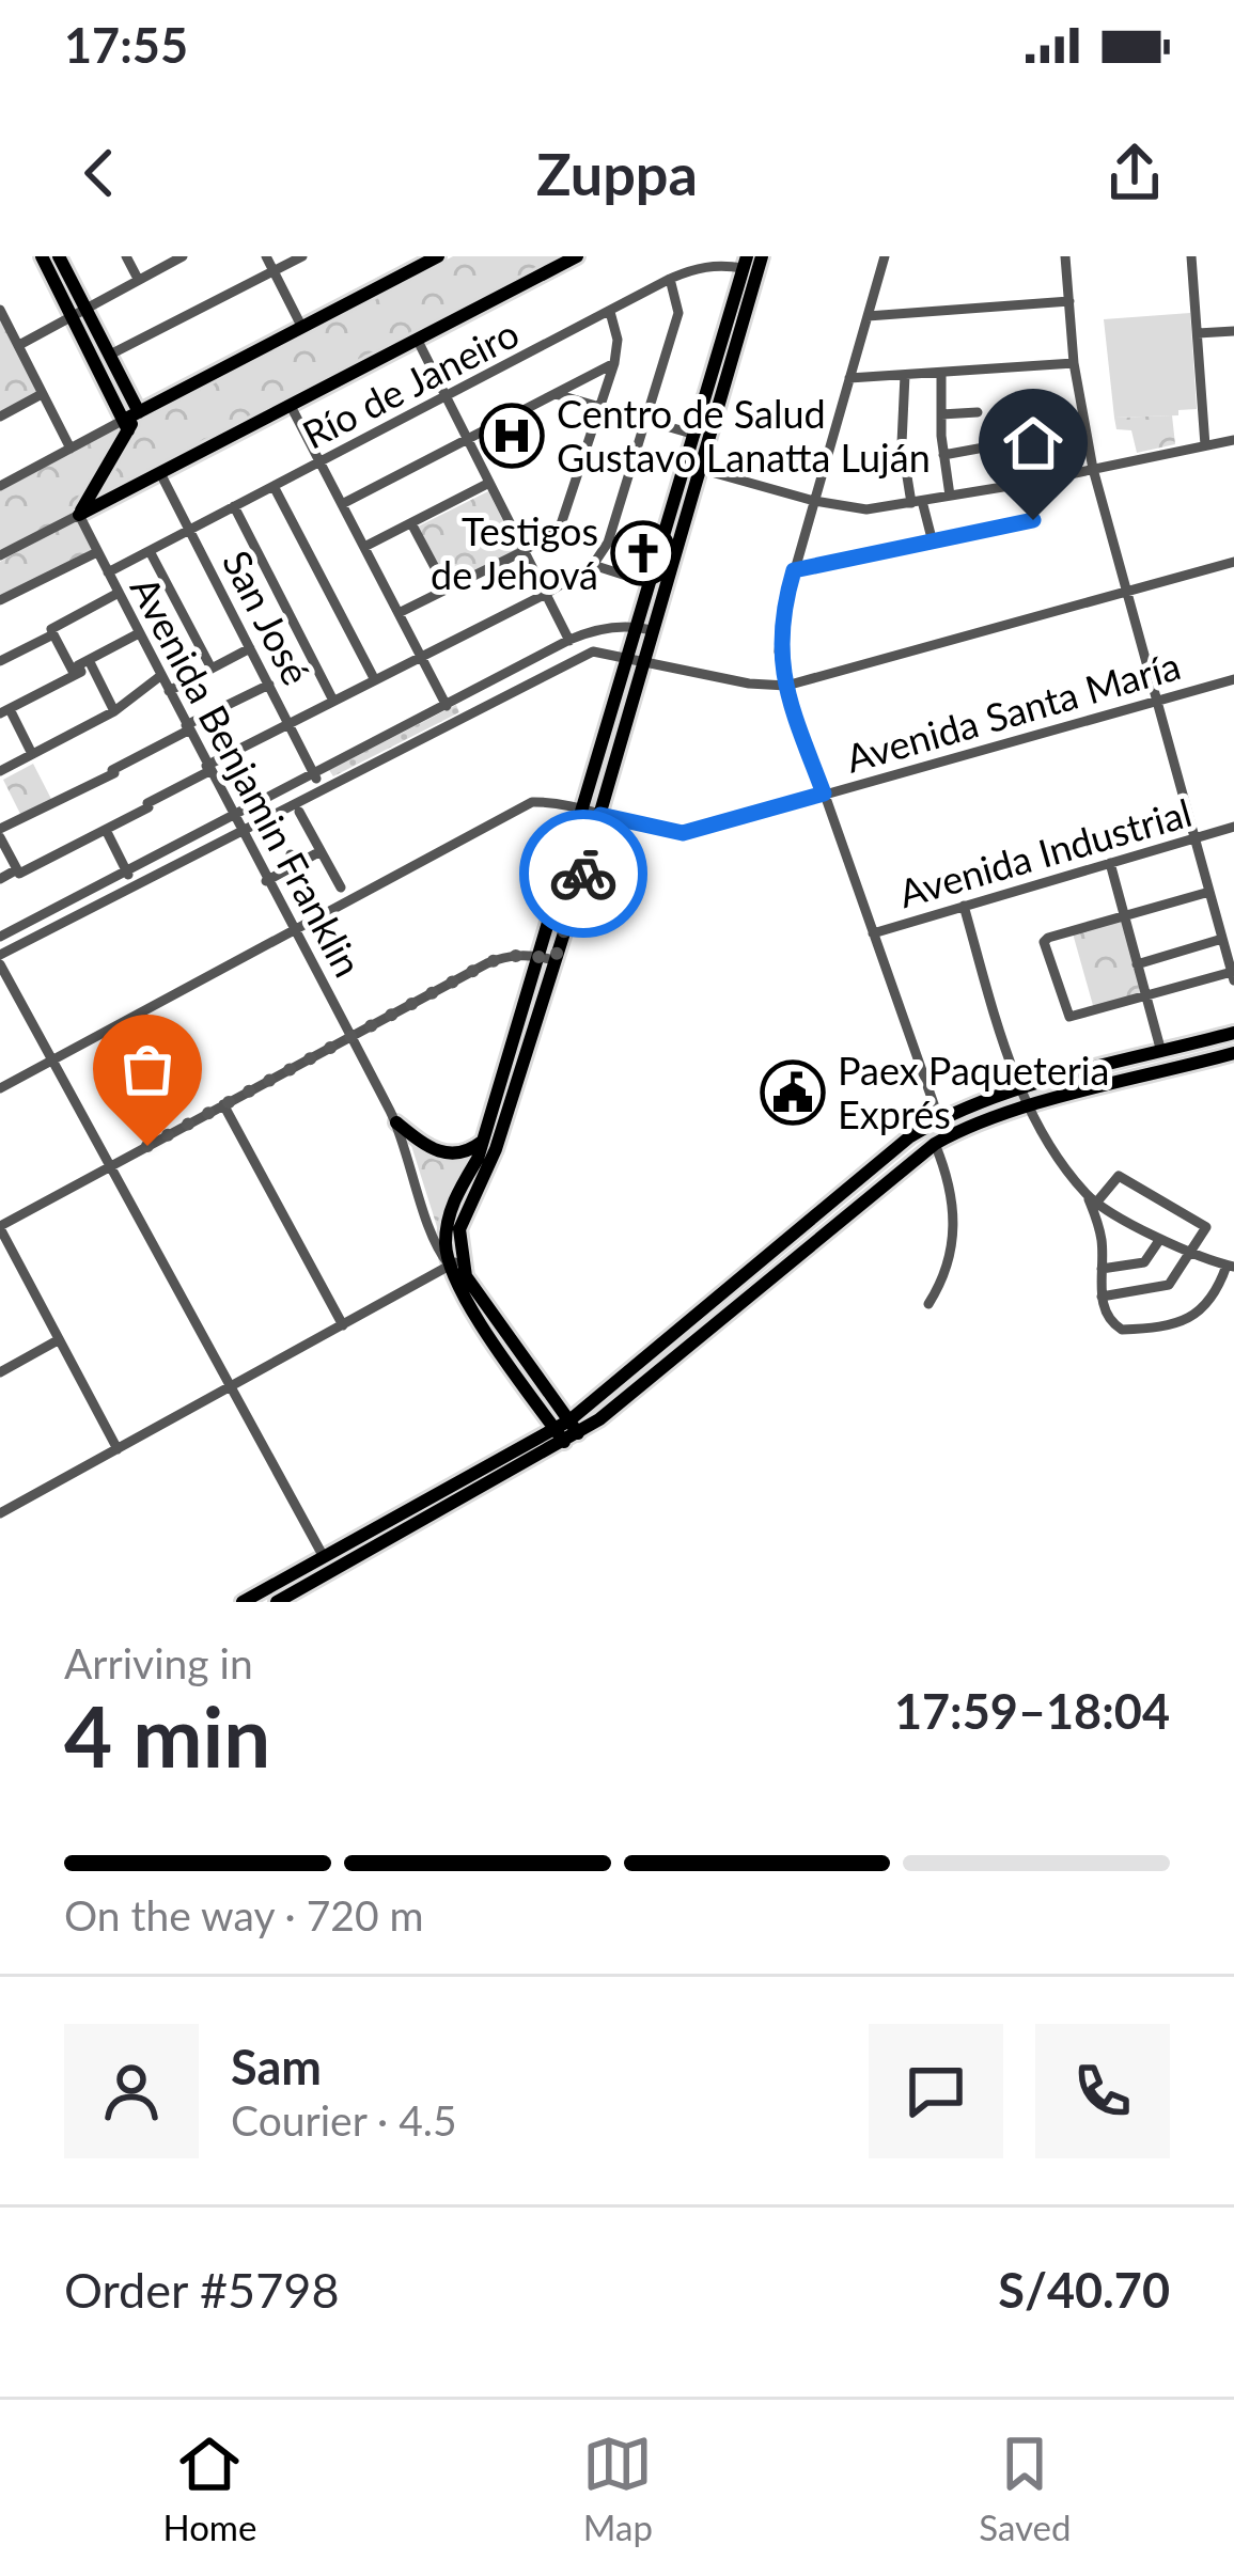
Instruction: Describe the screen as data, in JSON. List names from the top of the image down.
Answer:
{
  "streets": {
    "street": [
      "Río de Janeiro",
      "San José",
      "Avenida Santa María",
      "Avenida Benjamin Franklin",
      "Avenida Industrial"
    ]
  },
  "crossings": [
    ["Río de Janeiro", "San José"],
    ["Río de Janeiro", "Avenida Benjamin Franklin"],
    ["Avenida Santa María", "Avenida Benjamin Franklin"]
  ],
  "places": {
    "hospital": ["Centro de Salud Gustavo Lanatta Luján"],
    "church": ["Testigos de Jehová"],
    "public building": ["Paex Paqueteria Exprés"]
  },
  "page": {
    "status": "17:55",
    "header": "Zuppa",
    "heading": ["4 min", "Arriving in", "17:59–18:04"],
    "panel": [
      "Sam",
      "Courier · 4.5",
      "Order #5798",
      "S/40.70"
    ],
    "bar": "On the way · 720 m",
    "tabs": ["Home", "Map", "Saved"]
  }
}
